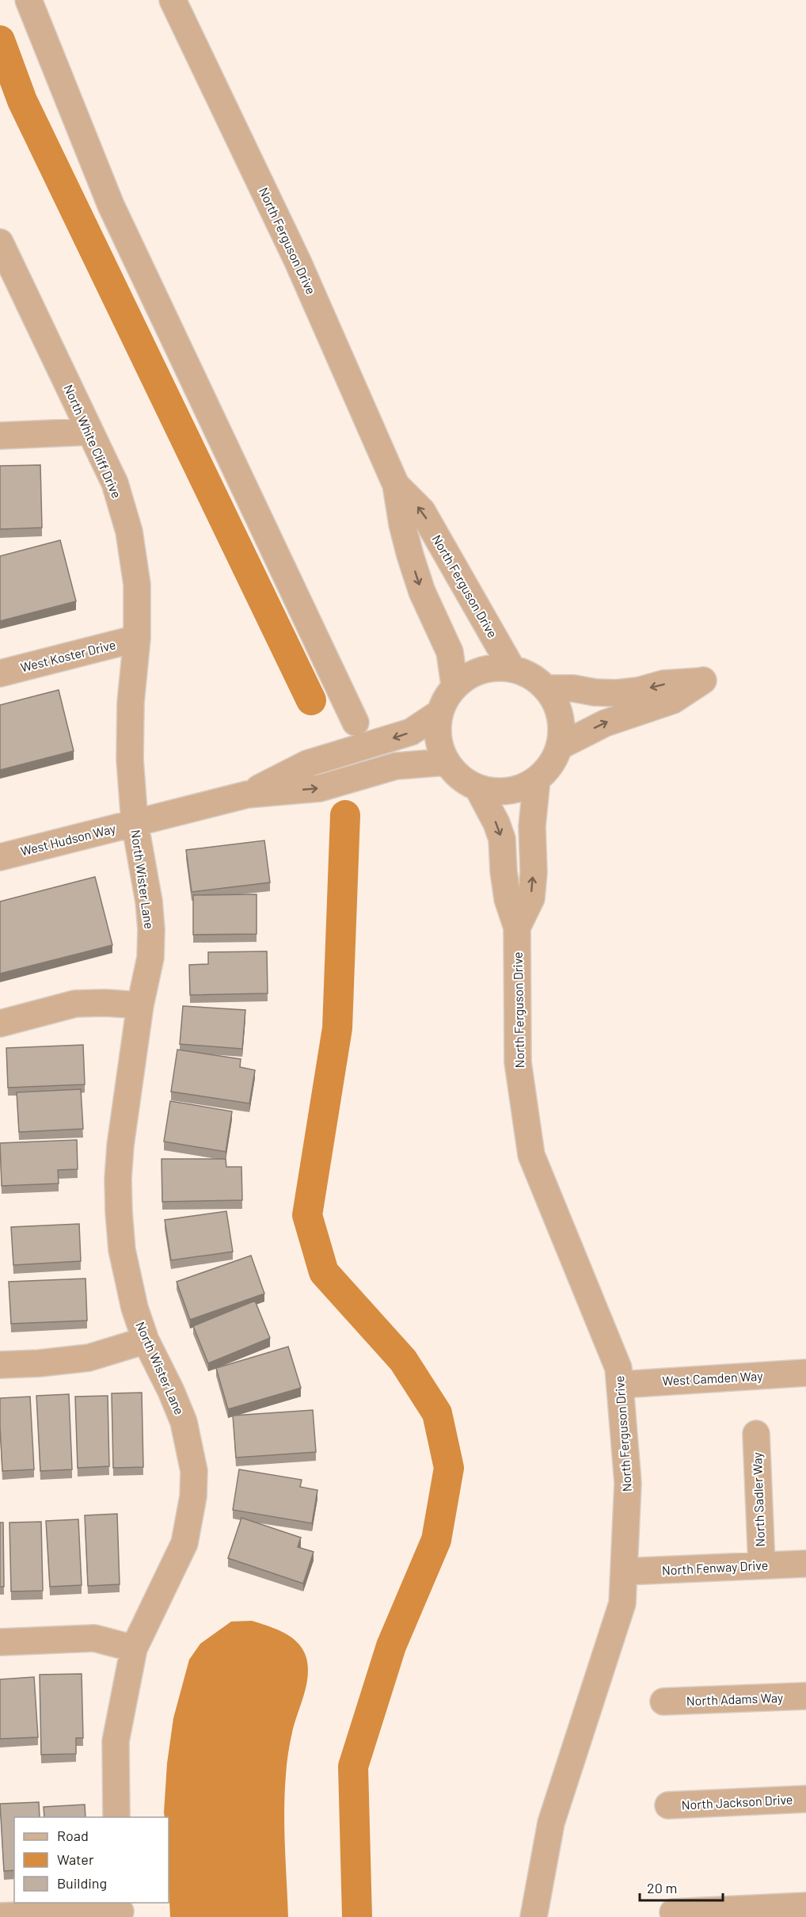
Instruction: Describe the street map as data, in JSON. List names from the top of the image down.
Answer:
{
  "streets": {
    "street": [
      "North Ferguson Drive",
      "North White Cliff Drive",
      "West Koster Drive",
      "West Hudson Way",
      "North Wister Lane",
      "West Camden Way",
      "North Sadler Way",
      "North Fenway Drive",
      "North Adams Way",
      "North Jackson Drive"
    ]
  },
  "crossings": [
    ["North Ferguson Drive", "West Hudson Way"],
    ["North Ferguson Drive", "West Camden Way"],
    ["North Ferguson Drive", "North Fenway Drive"],
    ["North White Cliff Drive", "West Koster Drive"],
    ["North White Cliff Drive", "West Hudson Way"],
    ["North White Cliff Drive", "North Wister Lane"],
    ["West Hudson Way", "North Wister Lane"],
    ["North Sadler Way", "North Fenway Drive"]
  ],
  "legend": ["Road", "Water", "Building"],
  "scale_bar": "20 m"
}
